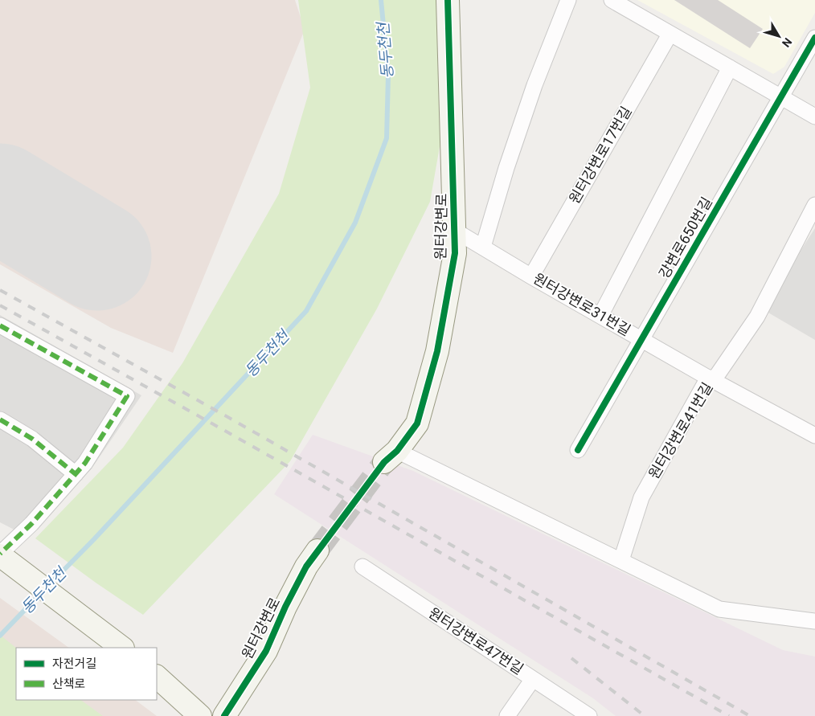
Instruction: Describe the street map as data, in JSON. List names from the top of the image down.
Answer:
{
  "streets": {
    "street": [
      "원터강변로17번길",
      "원터강변로",
      "강변로650번길",
      "원터강변로31번길",
      "원터강변로41번길",
      "원터강변로47번길"
    ]
  },
  "crossings": [
    ["원터강변로17번길", "원터강변로31번길"],
    ["원터강변로", "원터강변로31번길"],
    ["강변로650번길", "원터강변로31번길"],
    ["원터강변로31번길", "원터강변로41번길"]
  ],
  "water": ["동두천천"],
  "legend": ["자전거길", "산책로"],
  "north": "bottom right"
}
